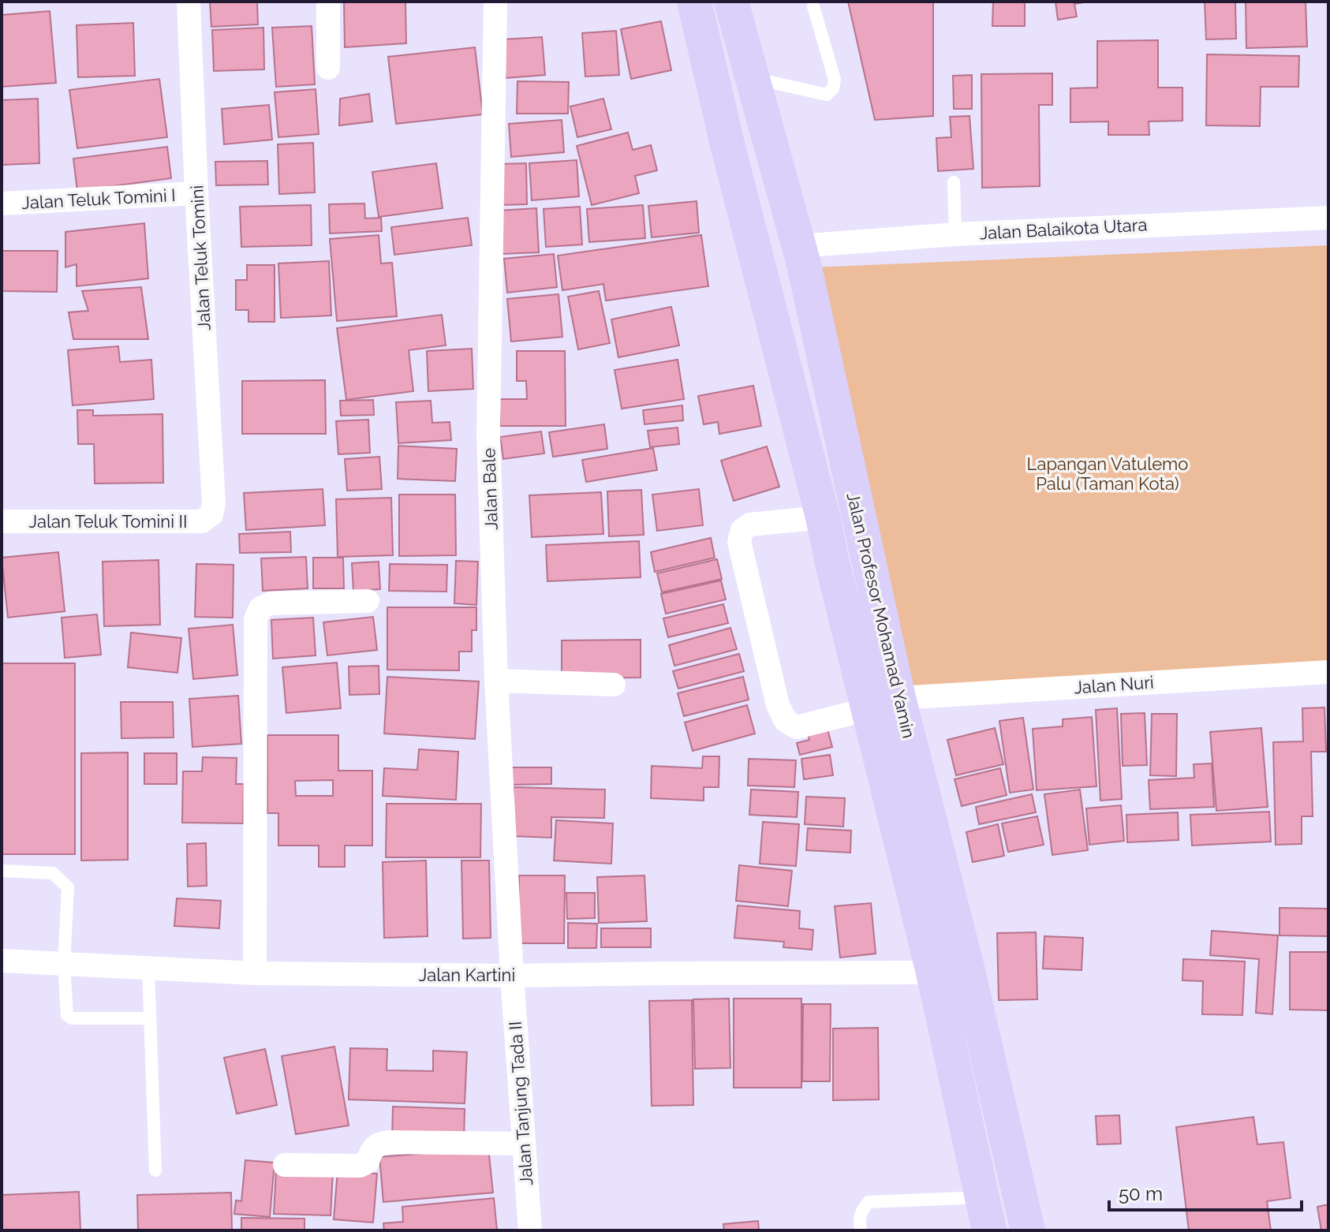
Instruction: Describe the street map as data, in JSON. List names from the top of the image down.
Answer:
{
  "streets": {
    "main road": ["Jalan Profesor Mohamad Yamin"],
    "street": [
      "Jalan Teluk Tomini I",
      "Jalan Balaikota Utara",
      "Jalan Teluk Tomini",
      "Jalan Bale",
      "Jalan Teluk Tomini II",
      "Jalan Nuri",
      "Jalan Kartini",
      "Jalan Tanjung Tada II"
    ]
  },
  "crossings": [
    ["Jalan Teluk Tomini I", "Jalan Teluk Tomini"],
    ["Jalan Balaikota Utara", "Jalan Profesor Mohamad Yamin"],
    ["Jalan Teluk Tomini", "Jalan Teluk Tomini II"],
    ["Jalan Bale", "Jalan Kartini"],
    ["Jalan Bale", "Jalan Tanjung Tada II"],
    ["Jalan Profesor Mohamad Yamin", "Jalan Nuri"],
    ["Jalan Profesor Mohamad Yamin", "Jalan Kartini"],
    ["Jalan Kartini", "Jalan Tanjung Tada II"]
  ],
  "parks": ["Lapangan Vatulemo Palu (Taman Kota)"],
  "scale_bar": "50 m"
}
